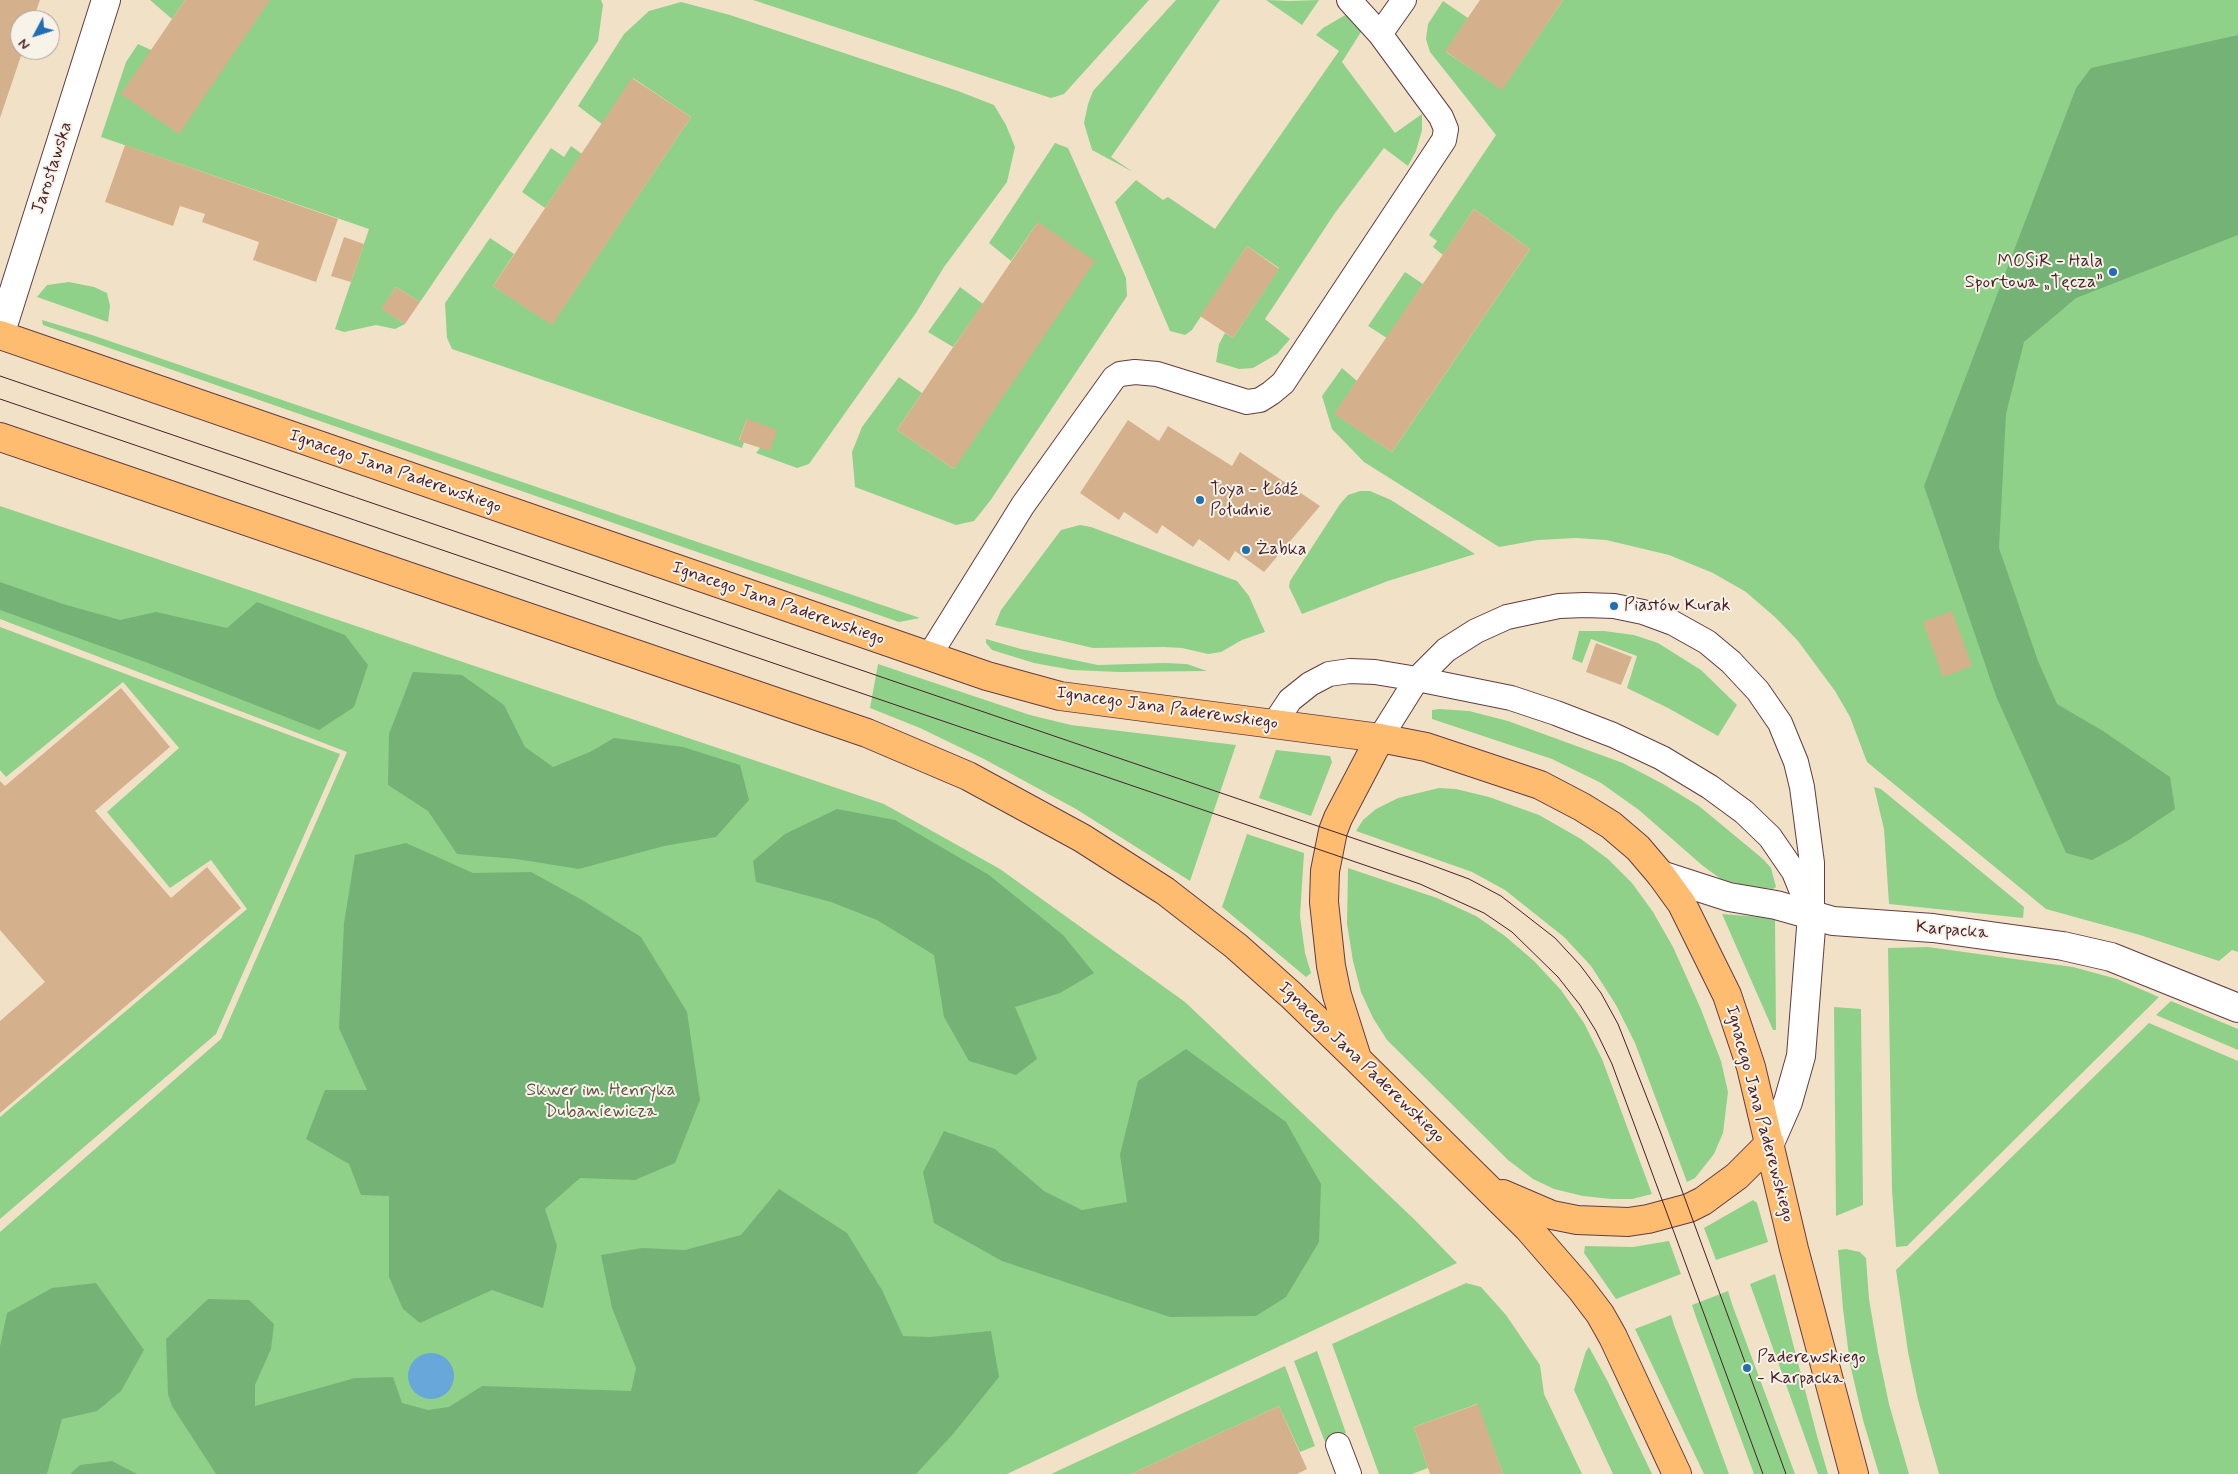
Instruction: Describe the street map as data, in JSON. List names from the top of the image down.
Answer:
{
  "streets": {
    "main road": ["Ignacego Jana Paderewskiego"],
    "street": ["Jarosławska", "Karpacka"]
  },
  "crossings": [
    ["Jarosławska", "Ignacego Jana Paderewskiego"],
    ["Ignacego Jana Paderewskiego", "Karpacka"]
  ],
  "parks": ["Skwer im. Henryka Dubaniewicza"],
  "places": [
    "MOSiR - Hala Sportowa „Tęcza”",
    "Toya - Łódź Południe",
    "Żabka",
    "Piastów Kurak",
    "Paderewskiego - Karpacka"
  ],
  "north": "bottom left"
}
